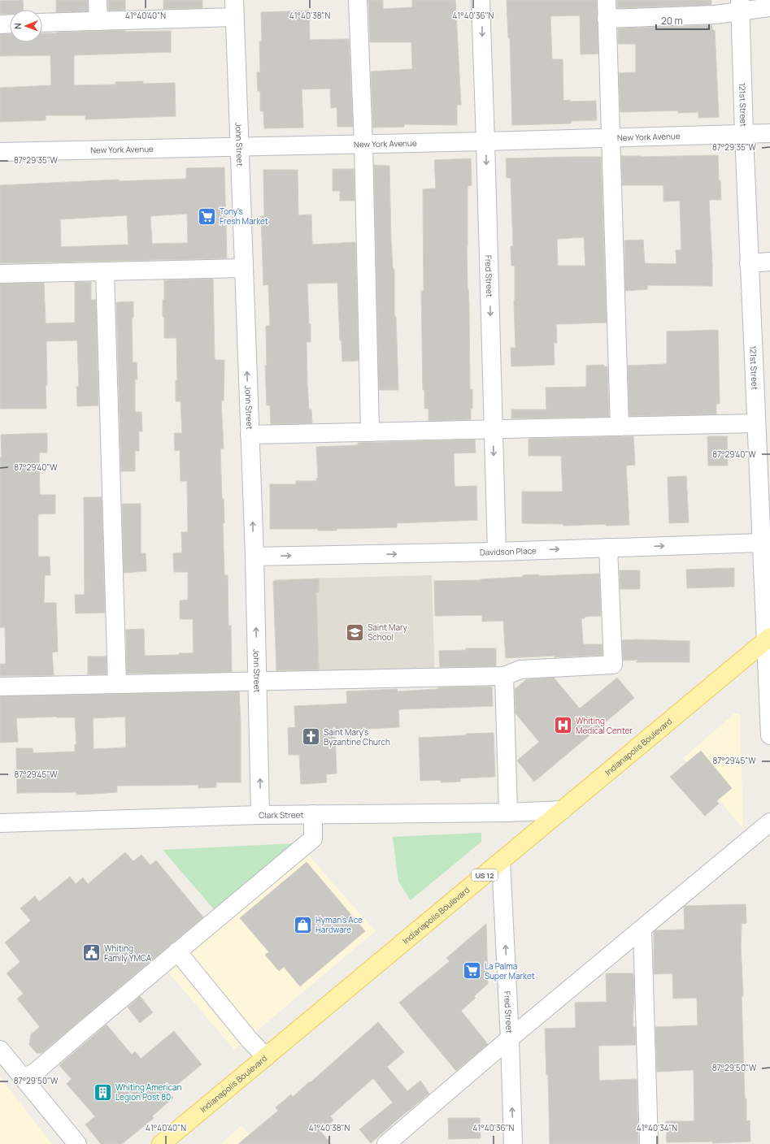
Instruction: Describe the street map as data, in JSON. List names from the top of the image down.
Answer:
{
  "streets": {
    "main road": ["Indianapolis Boulevard", "US 12"],
    "street": [
      "121st Street",
      "New York Avenue",
      "John Street",
      "Fred Street",
      "Davidson Place",
      "Clark Street"
    ]
  },
  "crossings": [
    ["121st Street", "New York Avenue"],
    ["121st Street", "Davidson Place"],
    ["121st Street", "Indianapolis Boulevard"],
    ["New York Avenue", "John Street"],
    ["New York Avenue", "Fred Street"],
    ["John Street", "Davidson Place"],
    ["John Street", "Clark Street"],
    ["Fred Street", "Davidson Place"],
    ["Fred Street", "Indianapolis Boulevard"],
    ["Indianapolis Boulevard", "Clark Street"]
  ],
  "places": {
    "supermarket": ["Tony's Fresh Market", "La Palma Super Market"],
    "school or university": ["Saint Mary School"],
    "hospital": ["Whiting Medical Center"],
    "church": ["Saint Mary's Byzantine Church"],
    "shop": ["Hyman's Ace Hardware"],
    "public building": ["Whiting Family YMCA"],
    "building": ["Whiting American Legion Post 80"]
  },
  "scale_bar": "20 m",
  "north": "left",
  "coordinates": [
    "41°40'40\"N",
    "41°40'38\"N",
    "41°40'36\"N",
    "87°29'35\"W",
    "87°29'40\"W",
    "87°29'45\"W",
    "87°29'50\"W",
    "41°40'34\"N"
  ]
}
